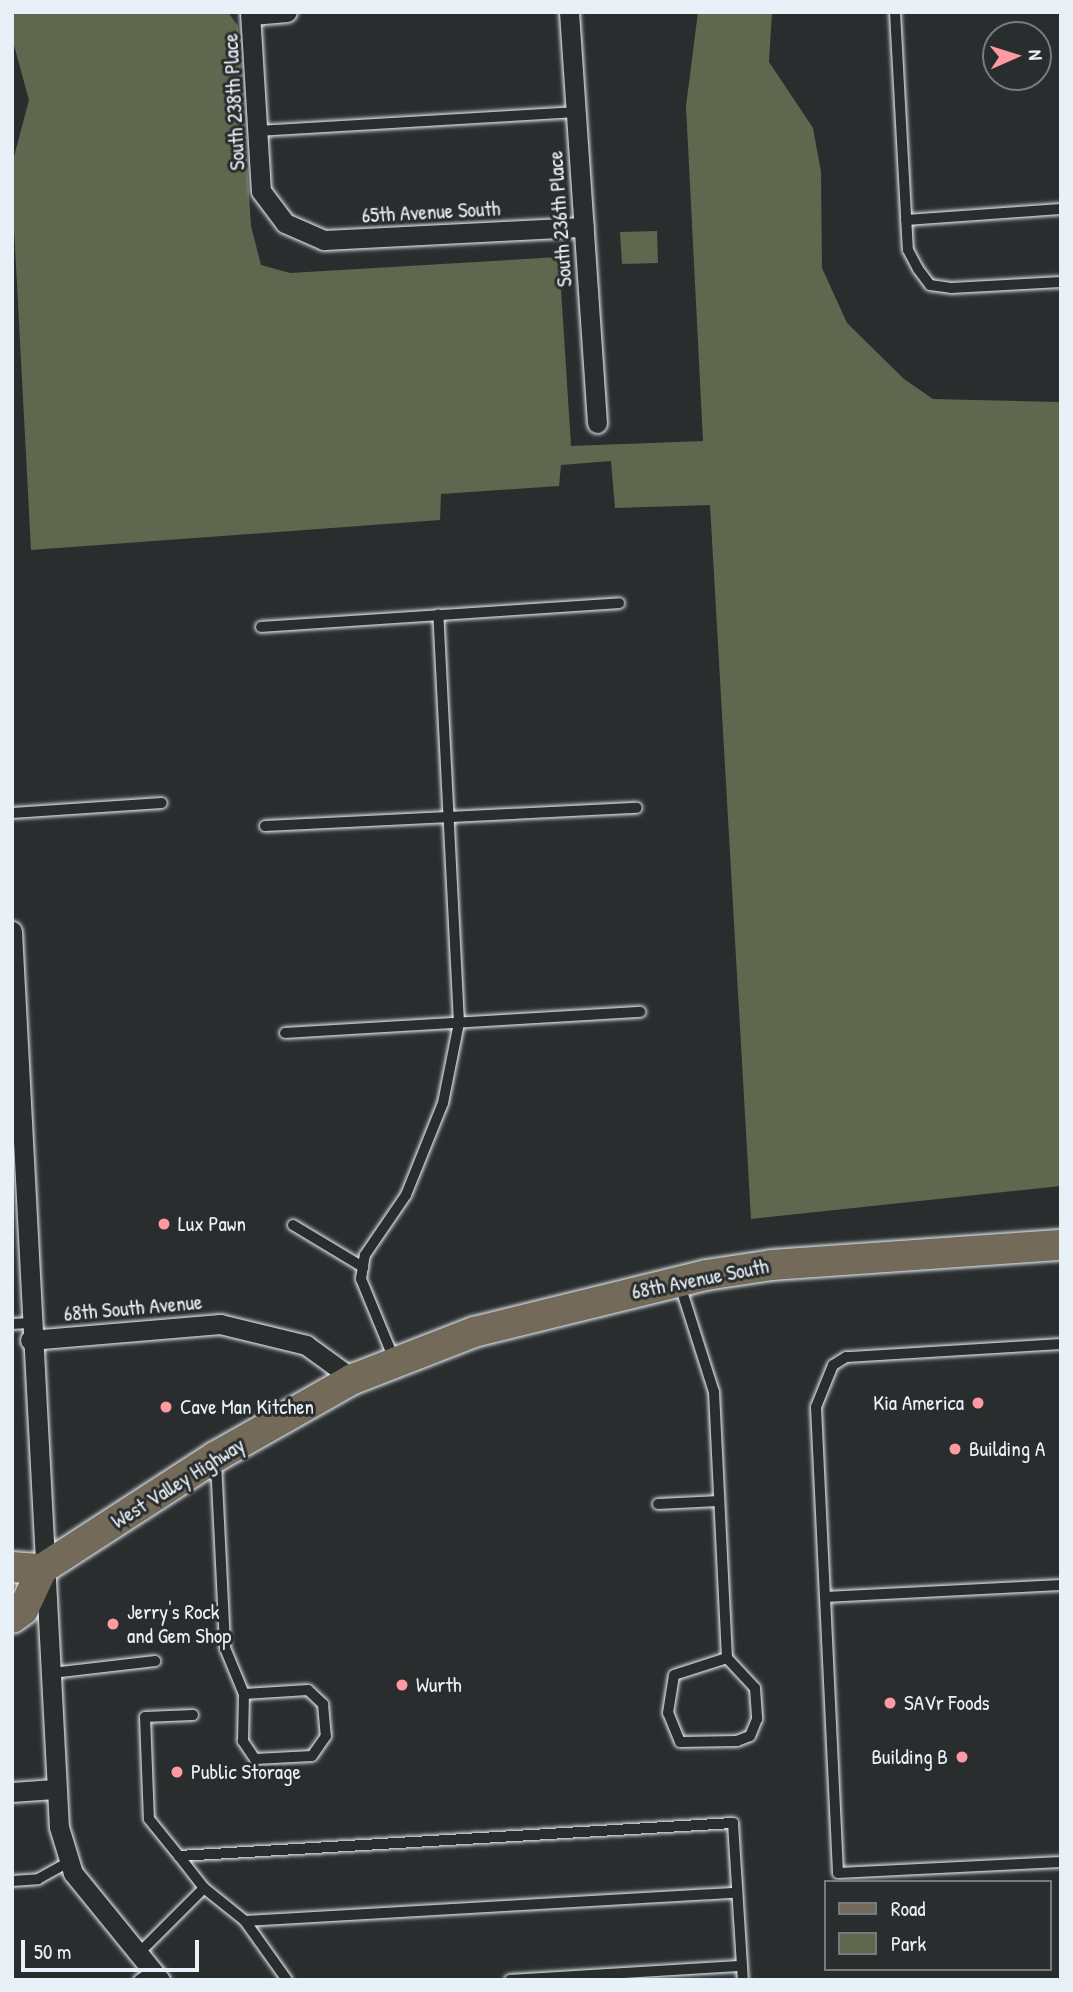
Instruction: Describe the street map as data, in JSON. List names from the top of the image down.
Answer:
{
  "streets": {
    "main road": ["68th Avenue South", "West Valley Highway"],
    "street": [
      "South 238th Place",
      "65th Avenue South",
      "South 236th Place",
      "68th South Avenue"
    ]
  },
  "crossings": [
    ["South 238th Place", "65th Avenue South"],
    ["65th Avenue South", "South 236th Place"],
    ["68th Avenue South", "68th South Avenue"],
    ["68th Avenue South", "West Valley Highway"],
    ["68th South Avenue", "West Valley Highway"]
  ],
  "places": [
    "Lux Pawn",
    "Kia America",
    "Cave Man Kitchen",
    "Building A",
    "Jerry's Rock and Gem Shop",
    "Wurth",
    "SAVr Foods",
    "Building B",
    "Public Storage"
  ],
  "legend": ["Road", "Park"],
  "scale_bar": "50 m",
  "north": "right"
}
